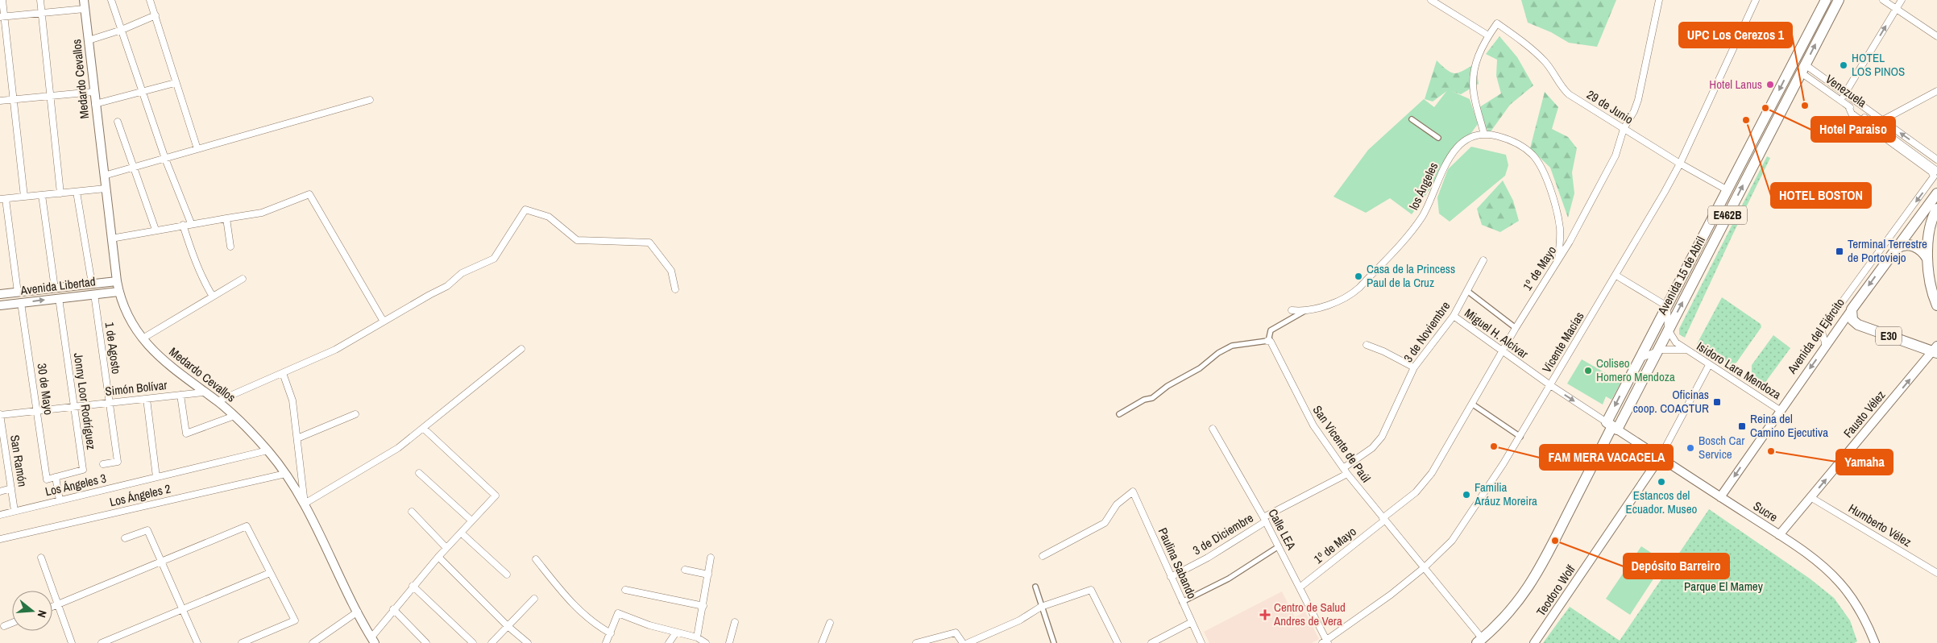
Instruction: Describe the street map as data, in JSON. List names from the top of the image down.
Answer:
{
  "streets": {
    "main road": [
      "E462B",
      "Avenida 15 de Abril",
      "Avenida del Ejército",
      "E30"
    ],
    "street": [
      "Medardo Cevallos",
      "Venezuela",
      "29 de Junio",
      "los Ángeles",
      "1º de Mayo",
      "Avenida Libertad",
      "3 de Noviembre",
      "Miguel H. Alcívar",
      "Vicente Macías",
      "1 de Agosto",
      "Isidoro Lara Mendoza",
      "Simón Bolívar",
      "30 de Mayo",
      "Jonny Loor Rodríguez",
      "Fausto Vélez",
      "San Vicente de Paúl",
      "San Ramón",
      "Los Ángeles 3",
      "Los Ángeles 2",
      "Sucre",
      "Humberto Vélez",
      "Calle LEA",
      "3 de Diciembre",
      "Paulina Sabando",
      "Teodoro Wolf"
    ]
  },
  "crossings": [
    ["Medardo Cevallos", "Avenida Libertad"],
    ["Medardo Cevallos", "Simón Bolívar"],
    ["Medardo Cevallos", "Los Ángeles 3"],
    ["Medardo Cevallos", "Los Ángeles 2"],
    ["Venezuela", "Avenida 15 de Abril"],
    ["29 de Junio", "1º de Mayo"],
    ["29 de Junio", "Avenida 15 de Abril"],
    ["29 de Junio", "Vicente Macías"],
    ["1º de Mayo", "Miguel H. Alcívar"],
    ["1º de Mayo", "San Vicente de Paúl"],
    ["1º de Mayo", "Calle LEA"],
    ["Avenida 15 de Abril", "Miguel H. Alcívar"],
    ["Avenida 15 de Abril", "Isidoro Lara Mendoza"],
    ["Avenida 15 de Abril", "San Vicente de Paúl"],
    ["Avenida 15 de Abril", "Sucre"],
    ["Avenida Libertad", "1 de Agosto"],
    ["Avenida Libertad", "30 de Mayo"],
    ["Avenida Libertad", "Jonny Loor Rodríguez"],
    ["3 de Noviembre", "Miguel H. Alcívar"],
    ["3 de Noviembre", "San Vicente de Paúl"],
    ["3 de Noviembre", "3 de Diciembre"],
    ["Miguel H. Alcívar", "Vicente Macías"],
    ["Miguel H. Alcívar", "Sucre"],
    ["Avenida del Ejército", "E30"],
    ["Avenida del Ejército", "Isidoro Lara Mendoza"],
    ["Avenida del Ejército", "Sucre"],
    ["E30", "Fausto Vélez"],
    ["Vicente Macías", "San Vicente de Paúl"],
    ["Vicente Macías", "Calle LEA"],
    ["1 de Agosto", "Simón Bolívar"],
    ["Isidoro Lara Mendoza", "Teodoro Wolf"],
    ["Simón Bolívar", "30 de Mayo"],
    ["Simón Bolívar", "Jonny Loor Rodríguez"],
    ["Simón Bolívar", "San Ramón"],
    ["30 de Mayo", "Jonny Loor Rodríguez"],
    ["Fausto Vélez", "Sucre"],
    ["Fausto Vélez", "Humberto Vélez"],
    ["San Vicente de Paúl", "3 de Diciembre"],
    ["San Ramón", "Los Ángeles 3"],
    ["Sucre", "Teodoro Wolf"],
    ["Calle LEA", "3 de Diciembre"],
    ["3 de Diciembre", "Paulina Sabando"]
  ],
  "one_way": ["Miguel H. Alcívar", "Avenida del Ejército", "Fausto Vélez"],
  "parks": ["Parque El Mamey"],
  "places": {
    "other": [
      "HOTEL LOS PINOS",
      "Hotel Lanus",
      "UPC Los Cerezos 1",
      "Hotel Paraiso",
      "HOTEL BOSTON",
      "Casa de la Princess Paul de la Cruz",
      "Coliseo Homero Mendoza",
      "FAM MERA VACACELA",
      "Bosch Car Service",
      "Yamaha",
      "Estancos del Ecuador. Museo",
      "Familia Aráuz Moreira",
      "Depósito Barreiro"
    ],
    "transit": ["Terminal Terrestre de Portoviejo", "Oficinas coop. COACTUR", "Reina del Camino Ejecutiva"],
    "health": ["Centro de Salud Andres de Vera"]
  },
  "north": "right"
}
